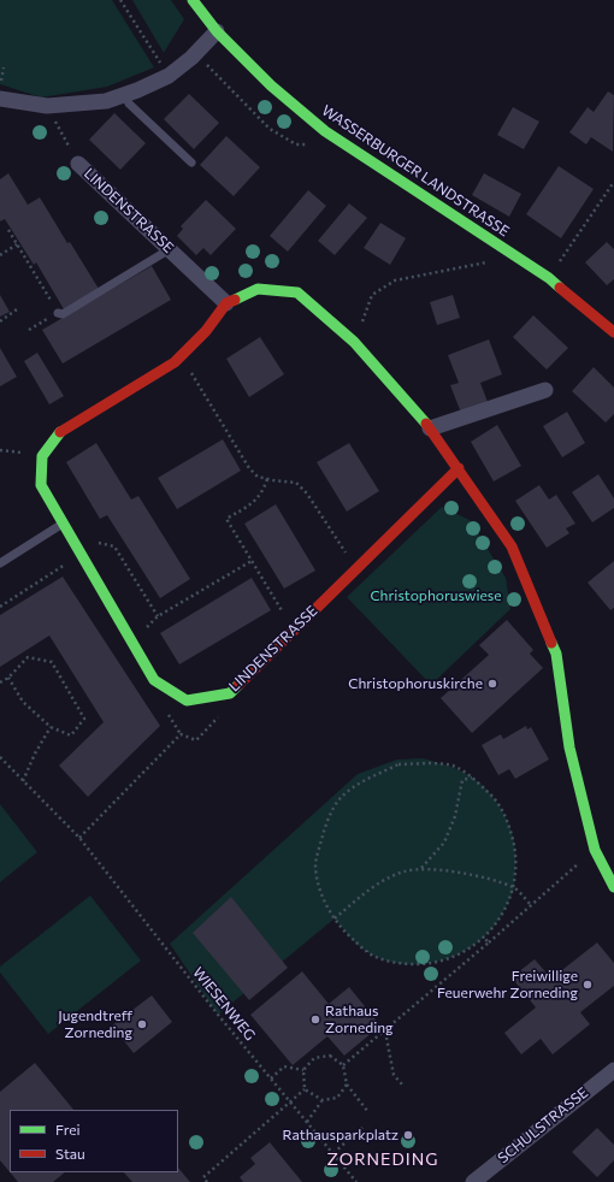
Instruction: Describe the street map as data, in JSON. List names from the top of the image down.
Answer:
{
  "streets": {
    "street": ["WASSERBURGER LANDSTRASSE", "LINDENSTRASSE", "SCHULSTRASSE"],
    "path": ["WIESENWEG"]
  },
  "districts": ["ZORNEDING"],
  "parks": ["Christophoruswiese"],
  "places": [
    "Christophoruskirche",
    "Freiwillige Feuerwehr Zorneding",
    "Rathaus Zorneding",
    "Jugendtreff Zorneding",
    "Rathausparkplatz"
  ],
  "legend": ["Frei", "Stau"]
}
